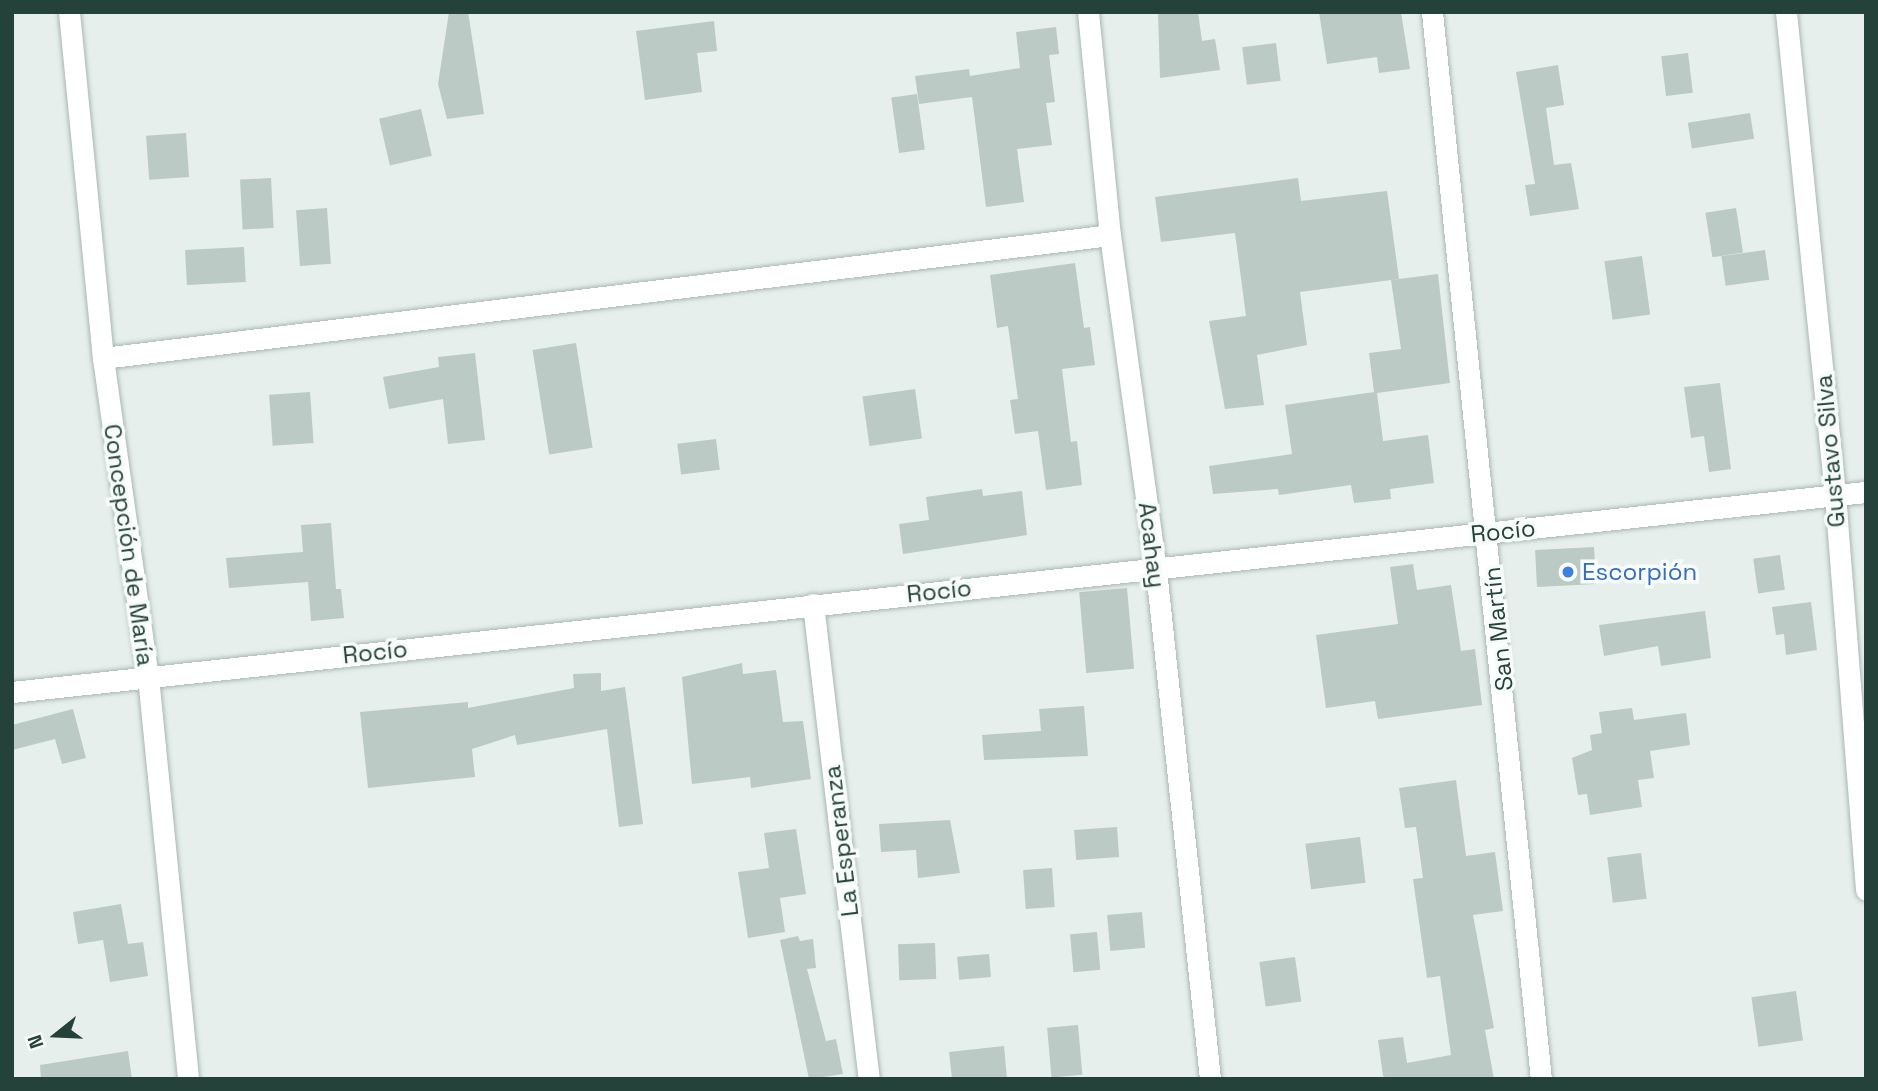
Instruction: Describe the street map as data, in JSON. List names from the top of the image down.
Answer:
{
  "streets": {
    "street": [
      "Gustavo Silva",
      "Rocío",
      "Concepción de María",
      "Acahay",
      "San Martín",
      "La Esperanza"
    ]
  },
  "crossings": [
    ["Gustavo Silva", "Rocío"],
    ["Rocío", "Concepción de María"],
    ["Rocío", "Acahay"],
    ["Rocío", "San Martín"],
    ["Rocío", "La Esperanza"]
  ],
  "places": ["Escorpión"],
  "north": "left"
}
